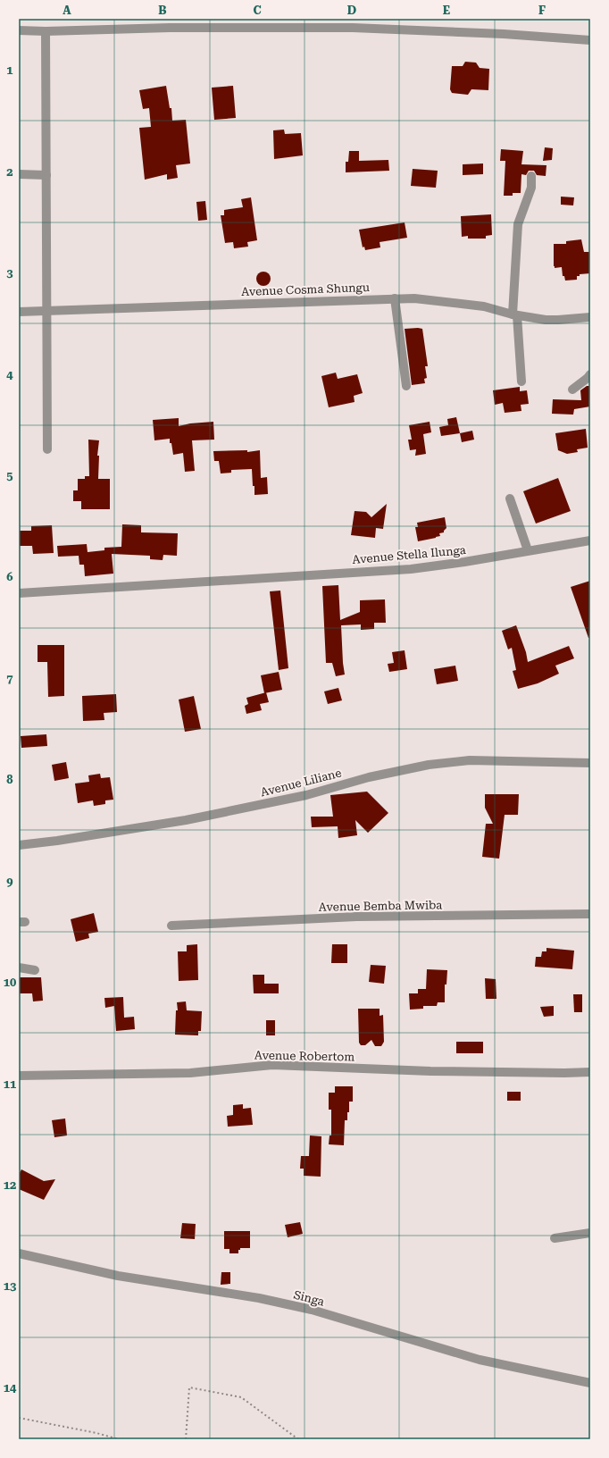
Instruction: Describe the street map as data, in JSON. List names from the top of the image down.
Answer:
{
  "streets": {
    "street": [
      "Avenue Cosma Shungu",
      "Avenue Stella Ilunga",
      "Avenue Liliane",
      "Avenue Bemba Mwiba",
      "Avenue Robertom",
      "Singa"
    ]
  },
  "grid": {
    "columns": [
      "A",
      "B",
      "C",
      "D",
      "E",
      "F"
    ],
    "rows": [
      "1",
      "2",
      "3",
      "4",
      "5",
      "6",
      "7",
      "8",
      "9",
      "10",
      "11",
      "12",
      "13",
      "14"
    ]
  }
}
